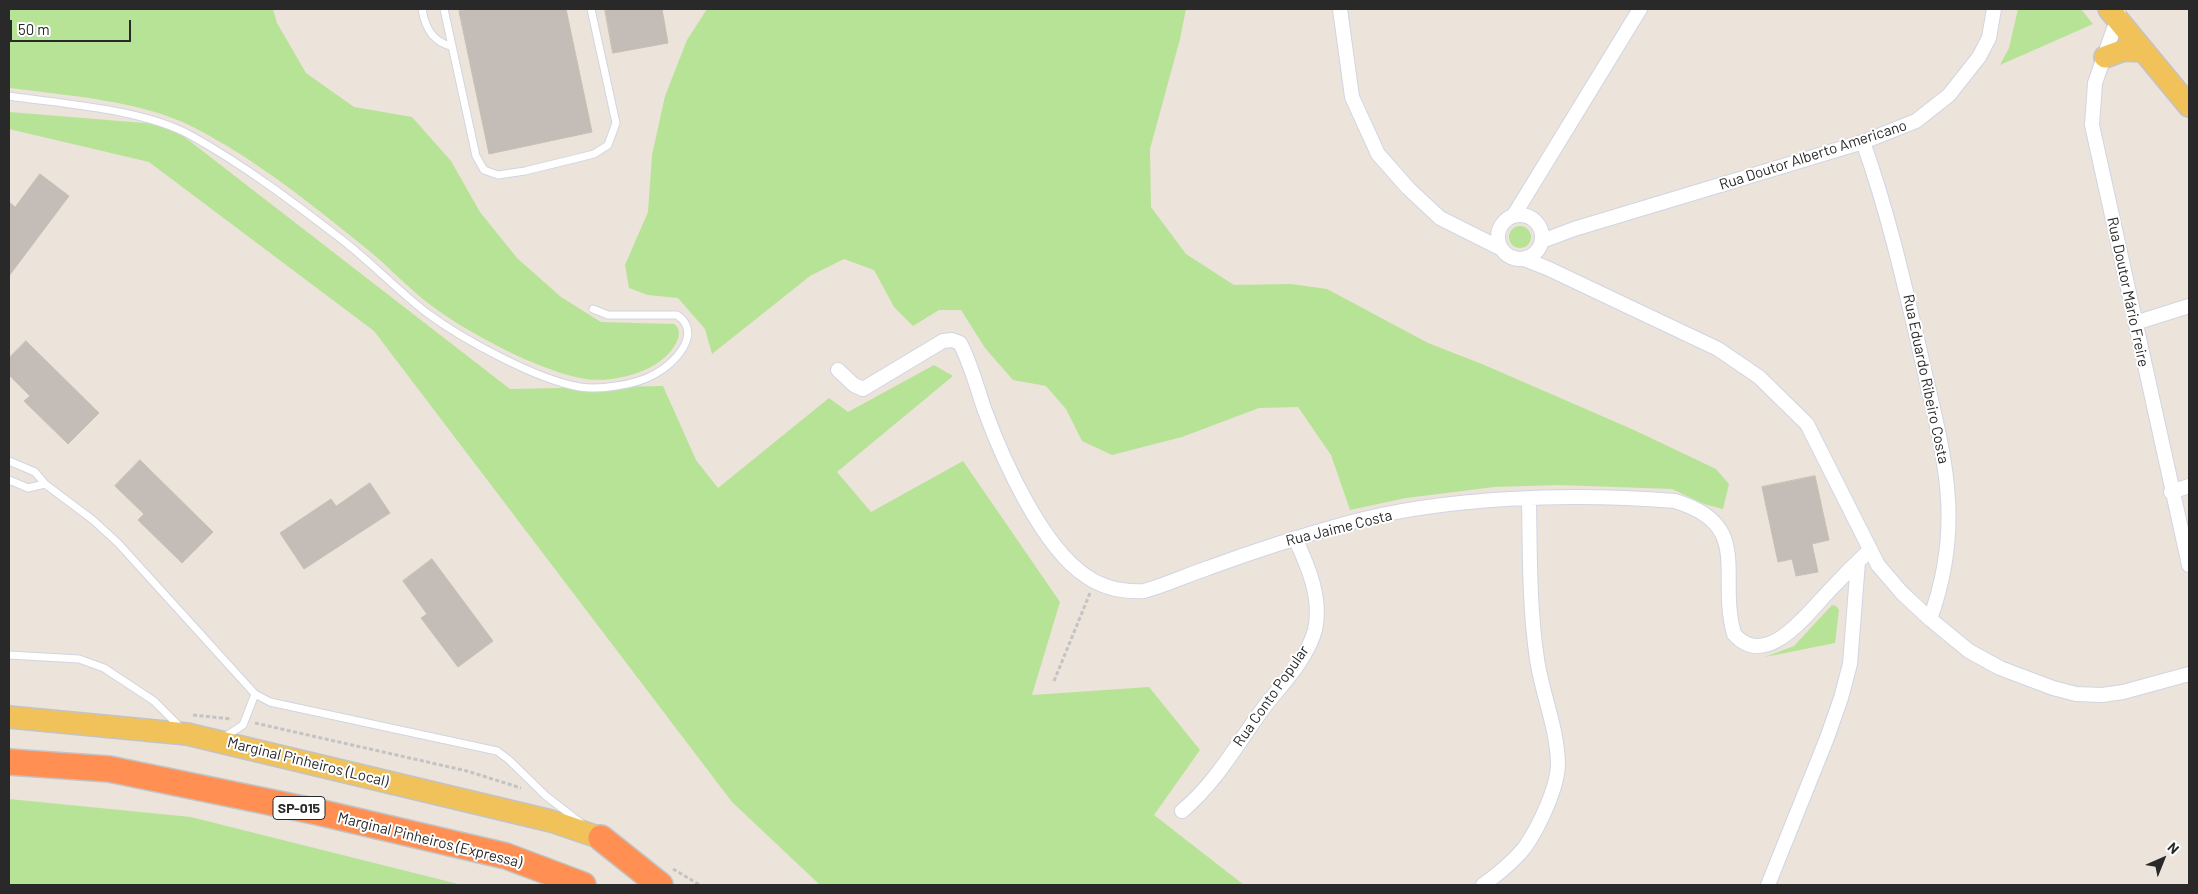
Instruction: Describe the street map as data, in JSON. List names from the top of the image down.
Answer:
{
  "streets": {
    "highway": ["SP-015", "Marginal Pinheiros (Expressa)"],
    "main road": ["Marginal Pinheiros (Local)"],
    "street": [
      "Rua Doutor Alberto Americano",
      "Rua Doutor Mário Freire",
      "Rua Eduardo Ribeiro Costa",
      "Rua Jaime Costa",
      "Rua Conto Popular"
    ]
  },
  "crossings": [
    ["Rua Doutor Alberto Americano", "Rua Eduardo Ribeiro Costa"],
    ["Rua Jaime Costa", "Rua Conto Popular"]
  ],
  "scale_bar": "50 m",
  "north": "top right"
}
